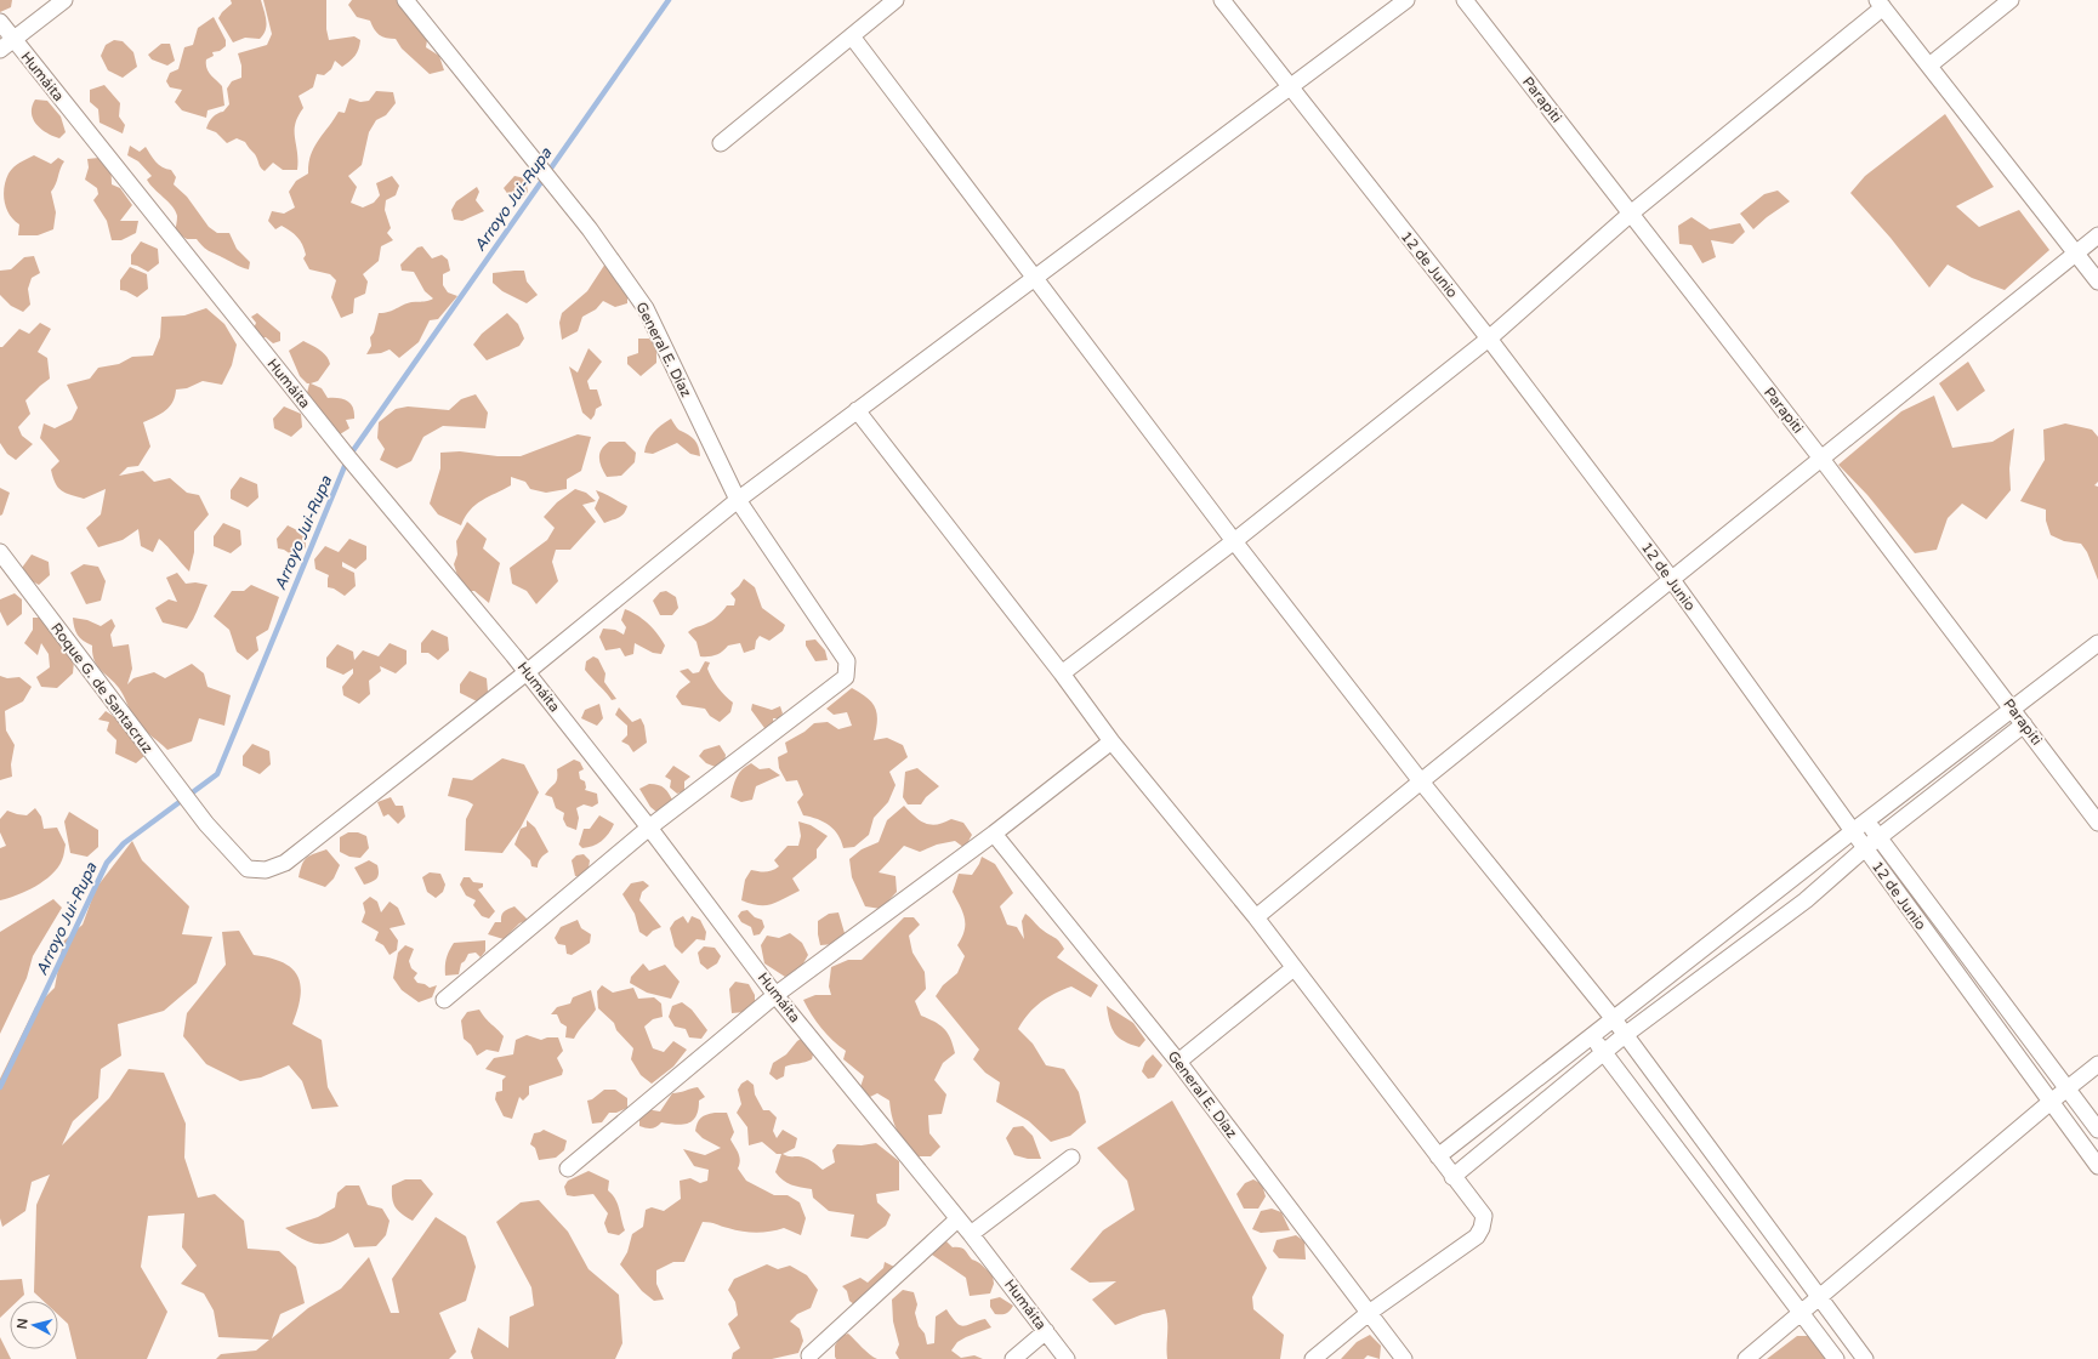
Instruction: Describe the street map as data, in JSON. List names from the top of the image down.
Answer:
{
  "streets": {
    "street": [
      "Humáita",
      "Parapiti",
      "12 de Junio",
      "General E. Díaz",
      "Roque G. de Santacruz"
    ]
  },
  "crossings": [
    ["Humáita", "General E. Díaz"],
    ["Humáita", "Roque G. de Santacruz"],
    ["12 de Junio", "Roque G. de Santacruz"],
    ["General E. Díaz", "Roque G. de Santacruz"]
  ],
  "water": ["Arroyo Jui-Rupa"],
  "north": "left"
}
